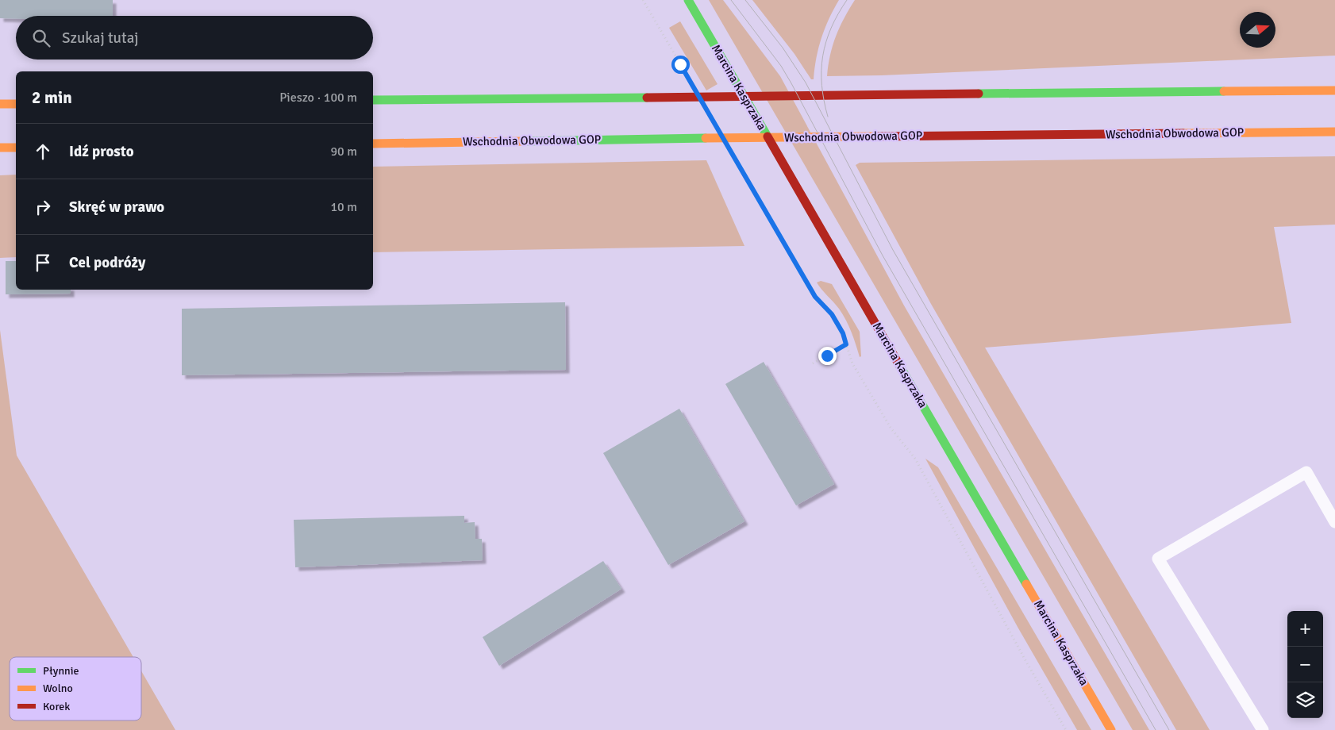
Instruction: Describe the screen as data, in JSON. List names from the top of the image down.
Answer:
{
  "streets": {
    "main road": ["Marcina Kasprzaka", "Wschodnia Obwodowa GOP"]
  },
  "legend": ["Płynnie", "Wolno", "Korek"],
  "north": "right",
  "page": {
    "search": "Szukaj tutaj",
    "heading": ["2 min", "Pieszo · 100 m"],
    "list": [
      ["Idź prosto", "90 m"],
      ["Skręć w prawo", "10 m"],
      "Cel podróży"
    ],
    "map_buttons": ["+", "−"]
  }
}
